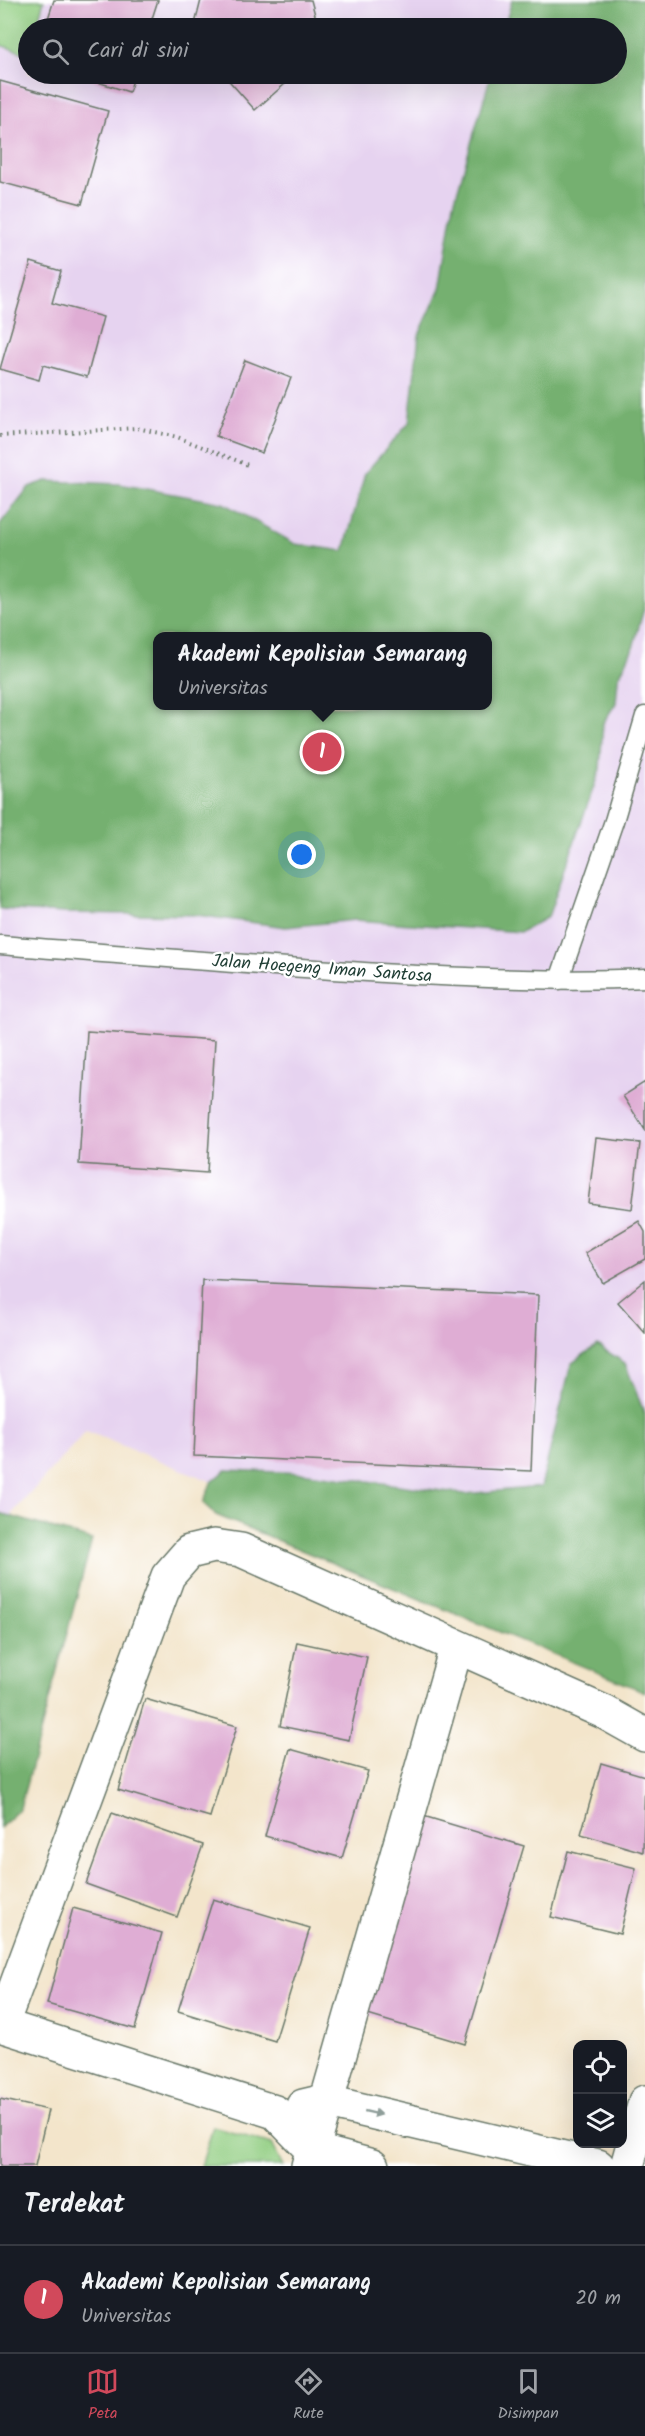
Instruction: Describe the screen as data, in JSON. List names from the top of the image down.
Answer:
{
  "streets": {
    "lane": ["Jalan Hoegeng Iman Santosa"]
  },
  "page": {
    "search": "Cari di sini",
    "popup": ["Akademi Kepolisian Semarang", "Universitas"],
    "pins": "1",
    "heading": "Terdekat",
    "list": [
      {
        "mark": "1",
        "name": "Akademi Kepolisian Semarang",
        "note": "Universitas",
        "value": "20 m"
      }
    ],
    "nav": ["Peta", "Rute", "Disimpan"]
  }
}
